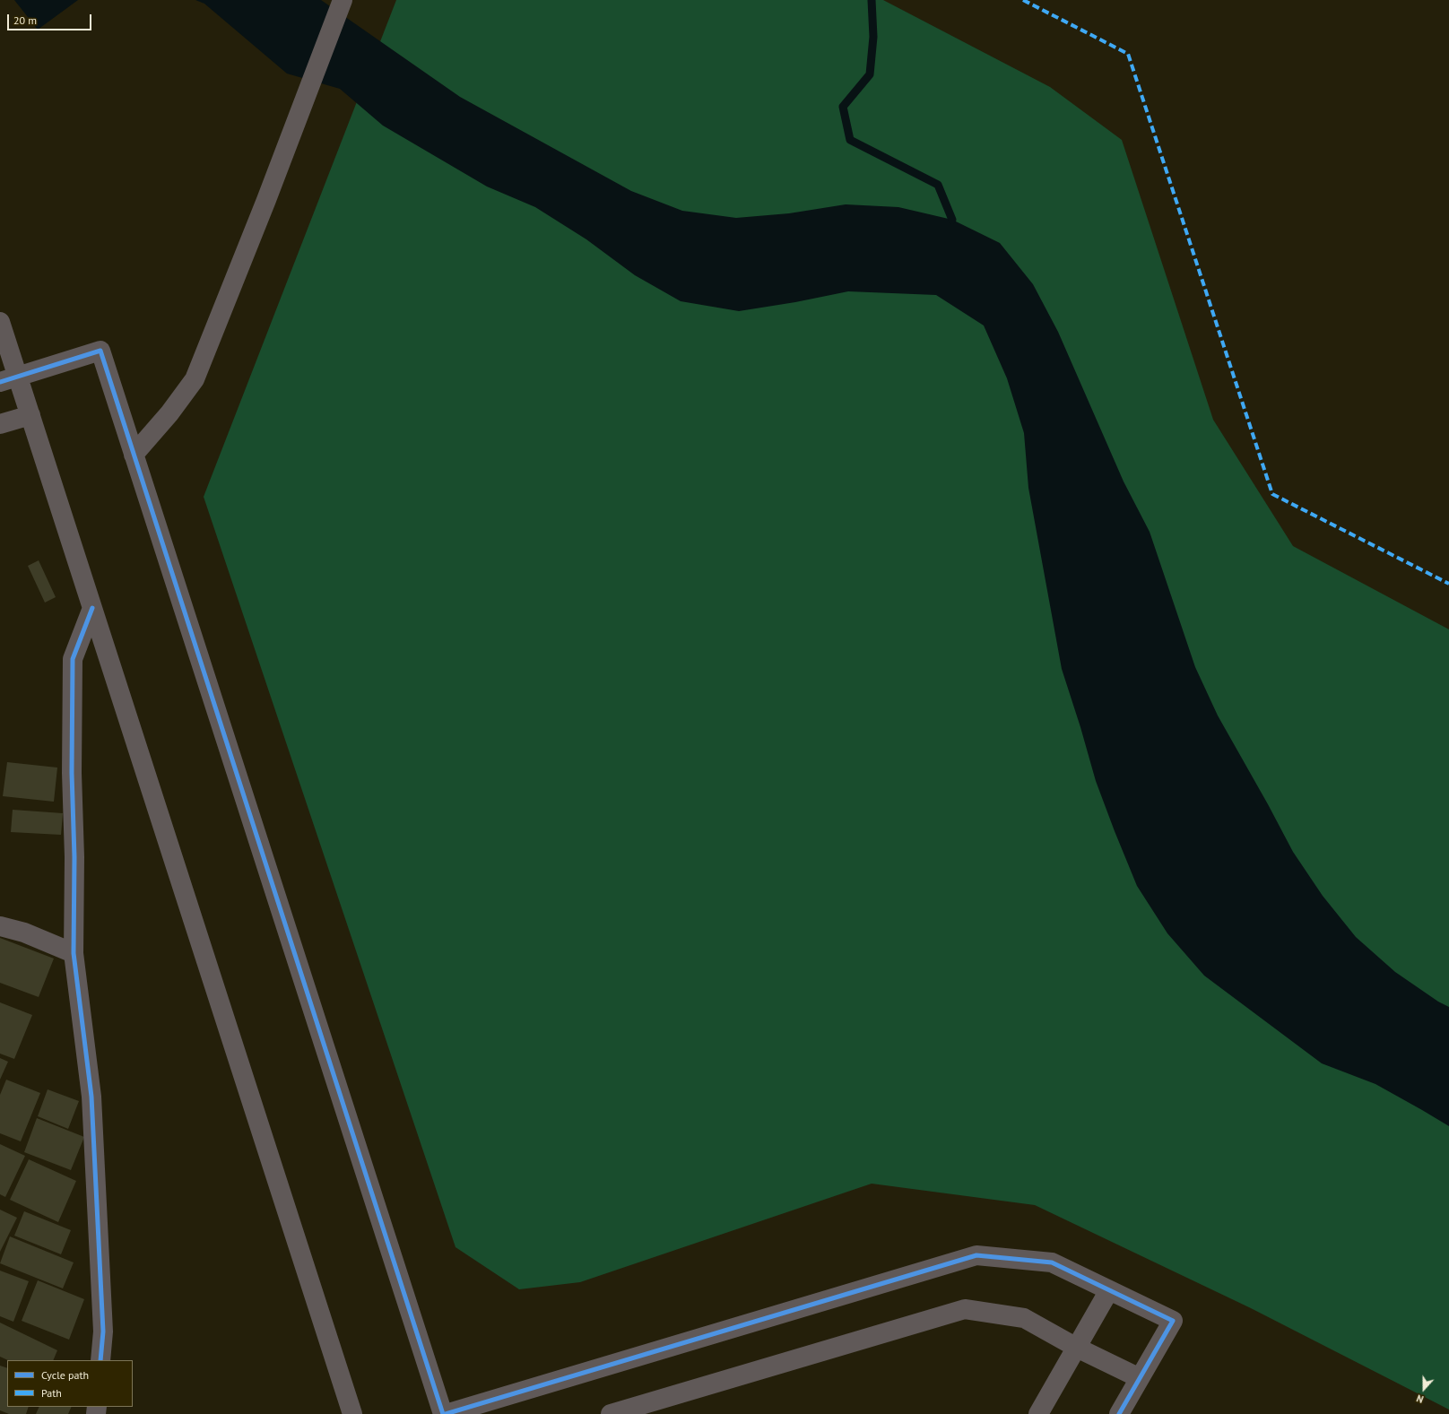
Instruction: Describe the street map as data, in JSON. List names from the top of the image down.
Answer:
{
  "legend": ["Cycle path", "Path"],
  "scale_bar": "20 m",
  "north": "bottom"
}
